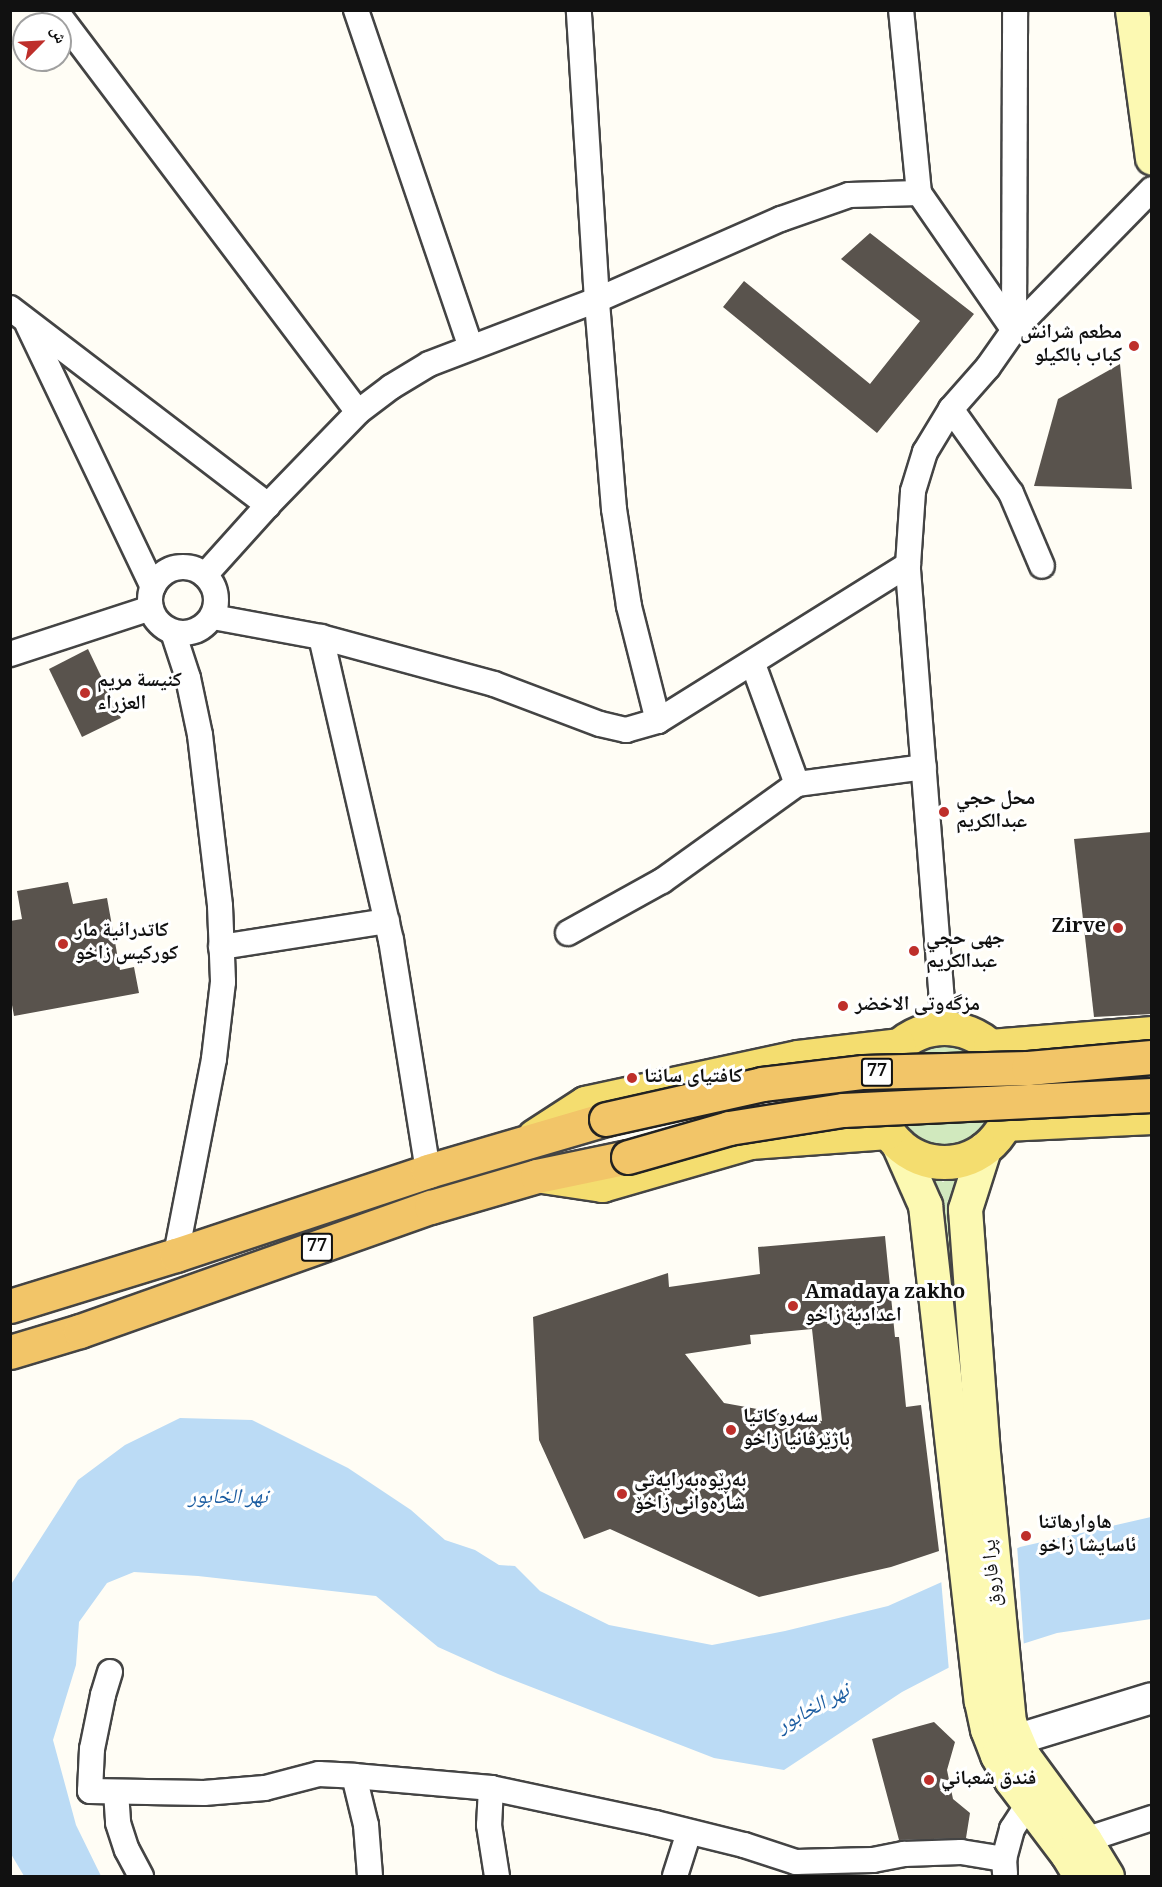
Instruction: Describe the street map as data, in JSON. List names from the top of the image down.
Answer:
{
  "streets": {
    "highway": ["77"],
    "main road": ["پرا فاروق"]
  },
  "water": ["نهر الخابور"],
  "places": [
    "مطعم شرانش كباب بالكيلو",
    "كنيسة مريم العزراء",
    "محل حجي عبدالكريم",
    "Zirve",
    "كاتدرائية مار كوركيس زاخو",
    "جهى حجي عبدالكريم",
    "مزگەوتی الاخضر",
    "کافتیای سانتا",
    "Amadaya zakho اعدادية زاخو",
    "سه‌روكاتيا باژێرڤانيا زاخو",
    "بەڕێوەبەرایەتی شارەوانی زاخۆ",
    "هاوارهاتنا ئاسایشا زاخو",
    "فندق شعباني"
  ],
  "north": "top right"
}
